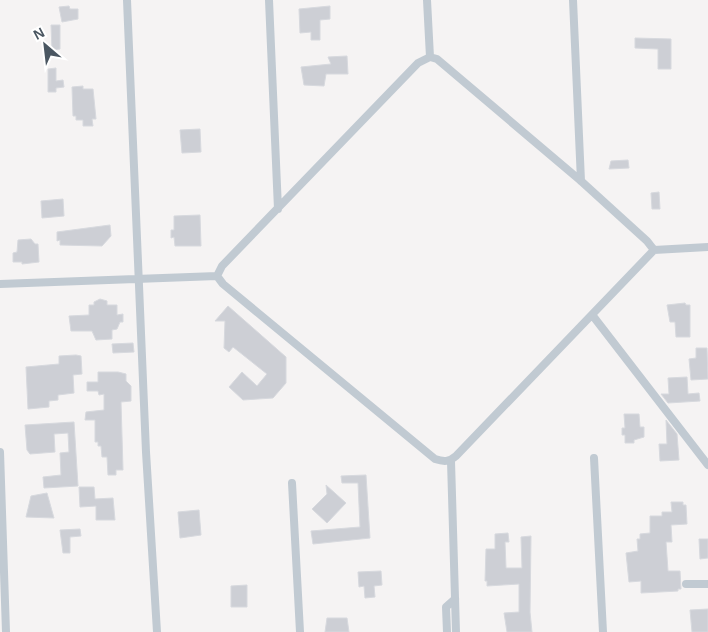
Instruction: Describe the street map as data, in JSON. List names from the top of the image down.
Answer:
{
  "north": "top left"
}
